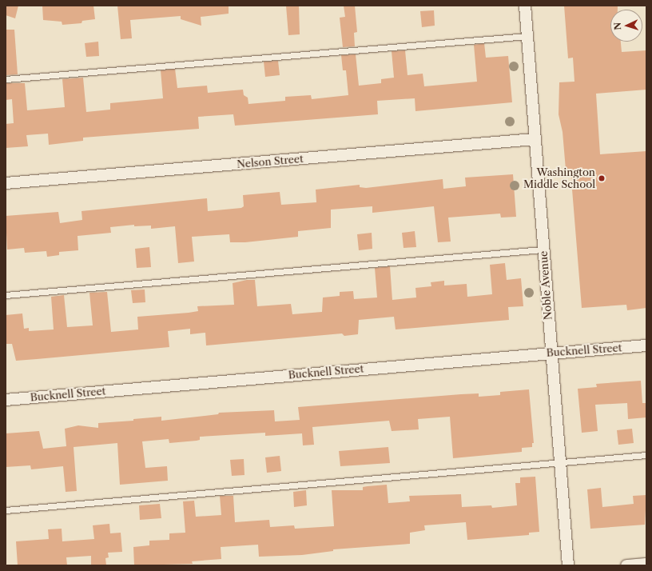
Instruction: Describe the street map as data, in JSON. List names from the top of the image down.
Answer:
{
  "streets": {
    "street": ["Nelson Street", "Noble Avenue", "Bucknell Street"]
  },
  "crossings": [
    ["Nelson Street", "Noble Avenue"],
    ["Noble Avenue", "Bucknell Street"]
  ],
  "places": ["Washington Middle School"],
  "north": "left"
}
